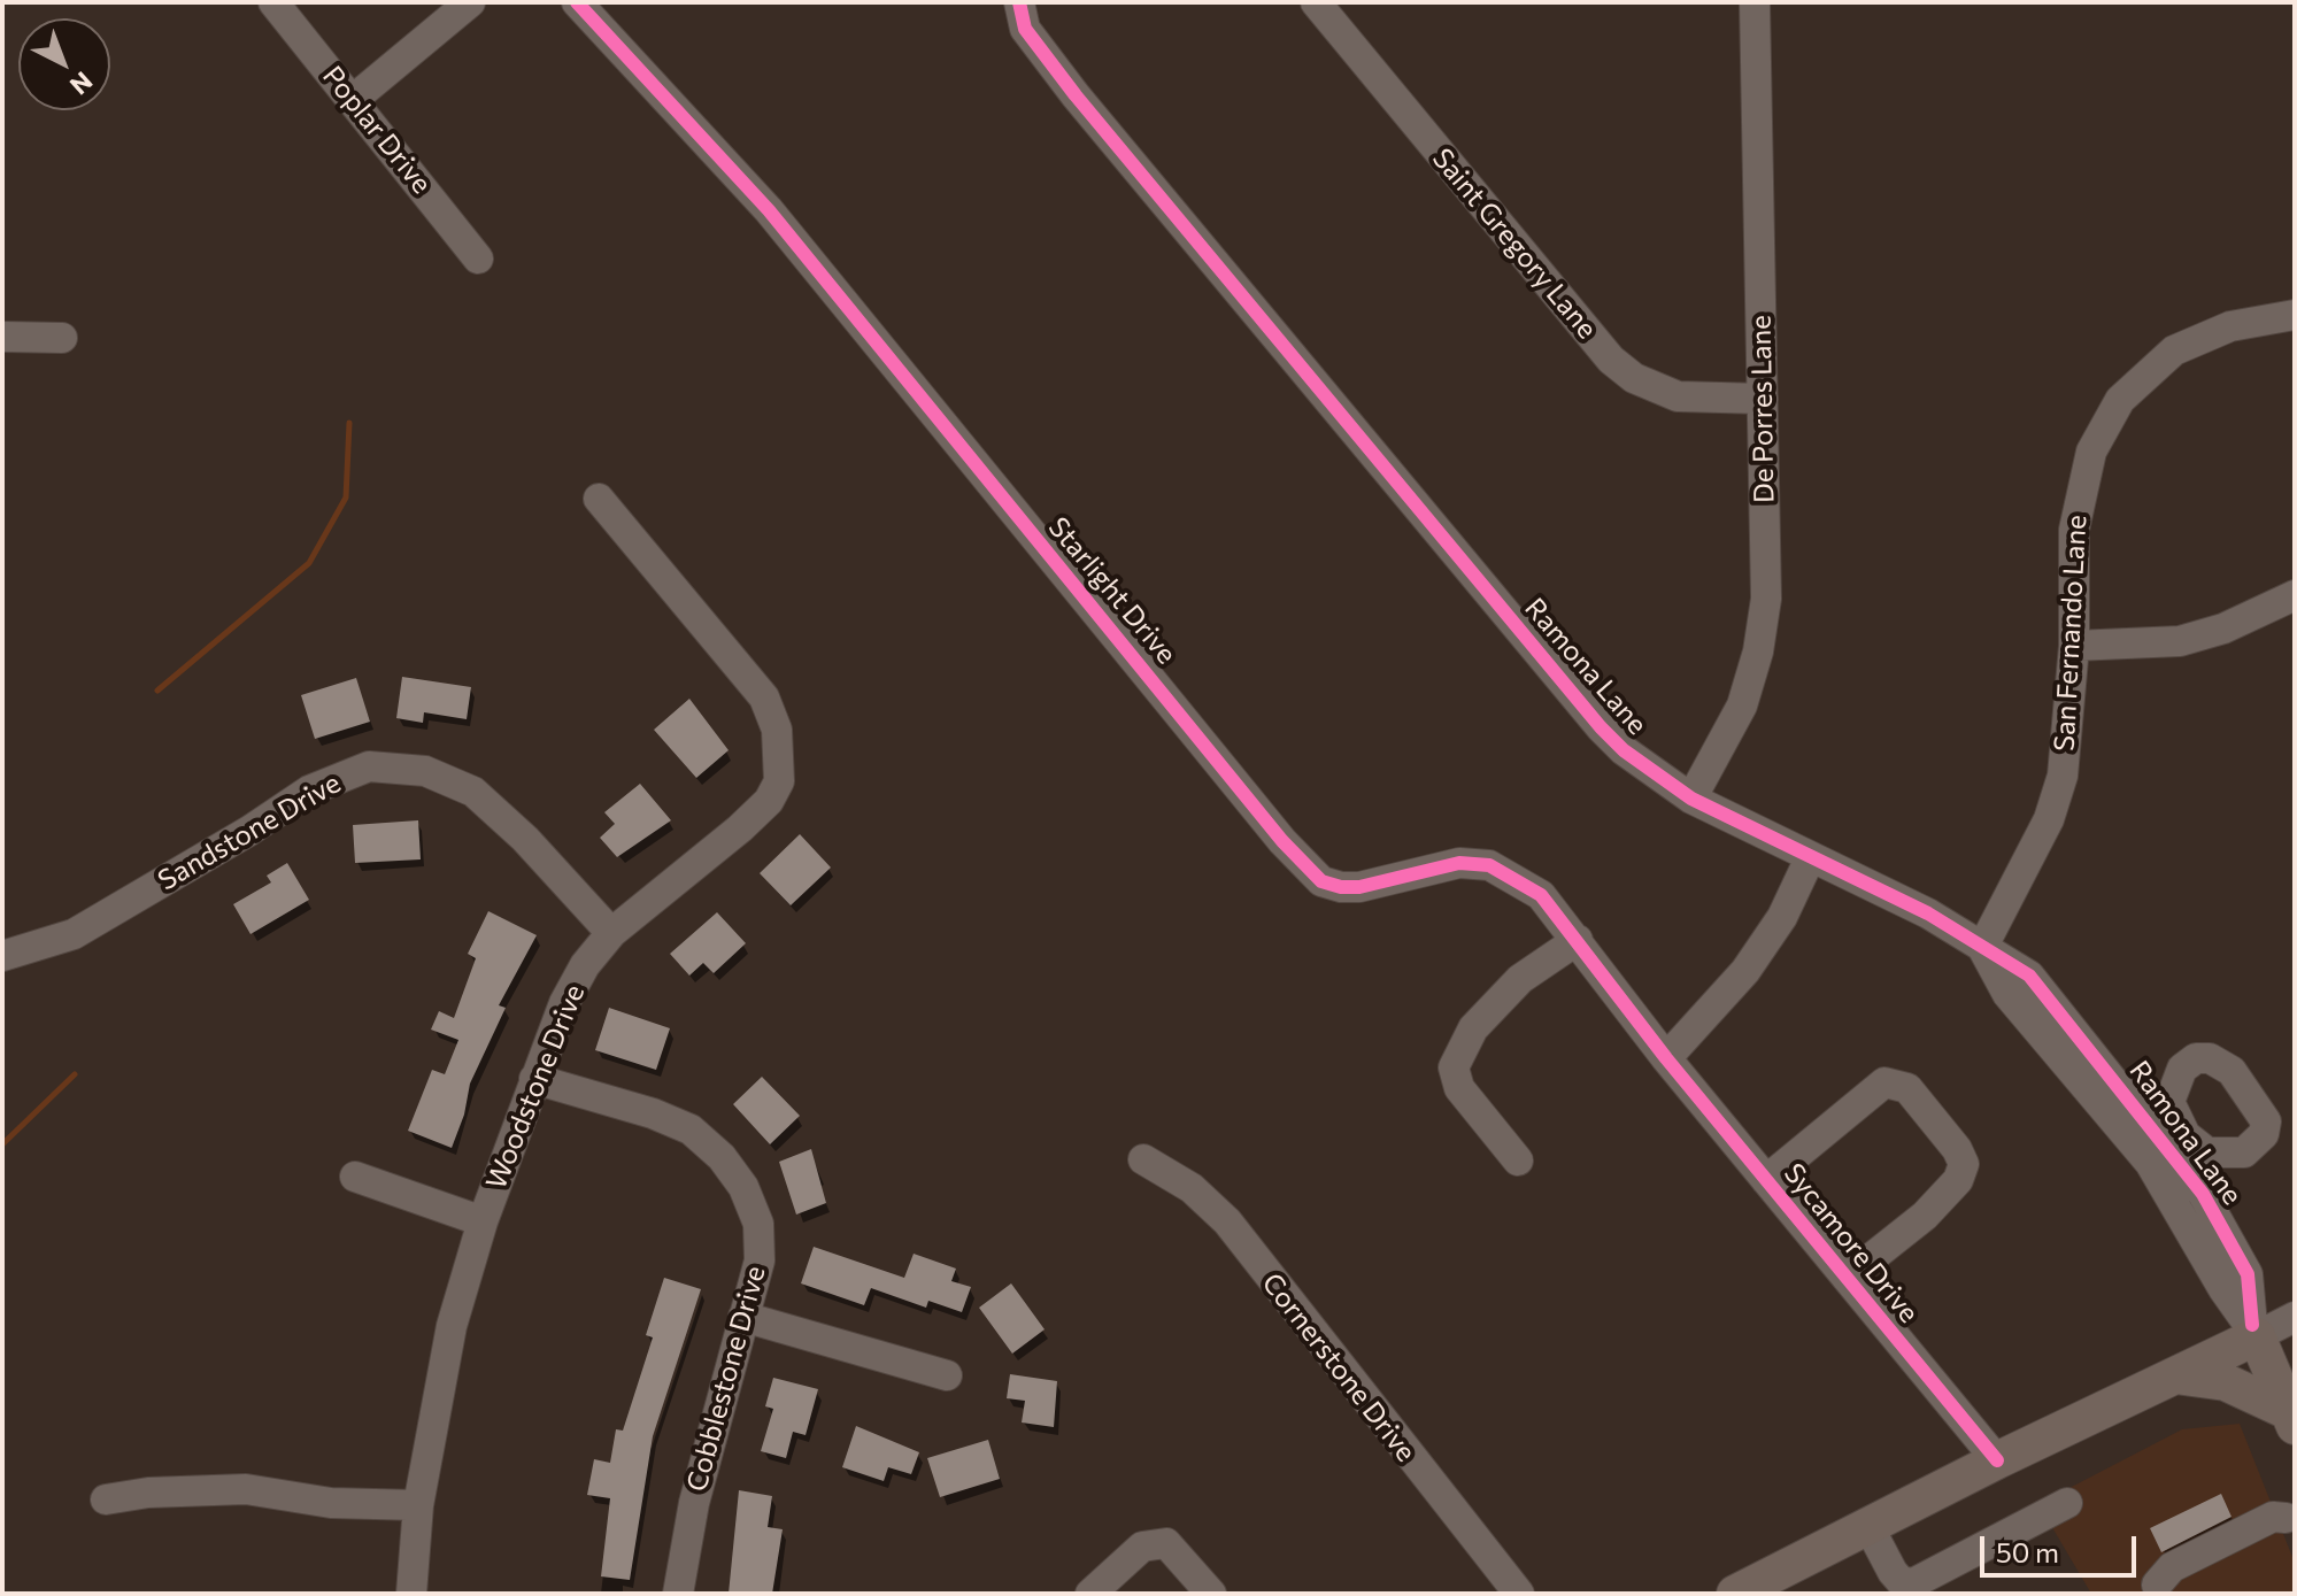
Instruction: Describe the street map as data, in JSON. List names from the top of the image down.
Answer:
{
  "streets": {
    "street": [
      "Poplar Drive",
      "Saint Gregory Lane",
      "De Porres Lane",
      "Starlight Drive",
      "San Fernando Lane",
      "Ramona Lane",
      "Sandstone Drive",
      "Woodstone Drive",
      "Sycamore Drive",
      "Cornerstone Drive",
      "Cobblestone Drive"
    ]
  },
  "crossings": [
    ["Saint Gregory Lane", "De Porres Lane"],
    ["De Porres Lane", "Ramona Lane"],
    ["Starlight Drive", "Sycamore Drive"],
    ["San Fernando Lane", "Ramona Lane"],
    ["Sandstone Drive", "Woodstone Drive"],
    ["Woodstone Drive", "Cobblestone Drive"]
  ],
  "scale_bar": "50 m",
  "north": "bottom right"
}
